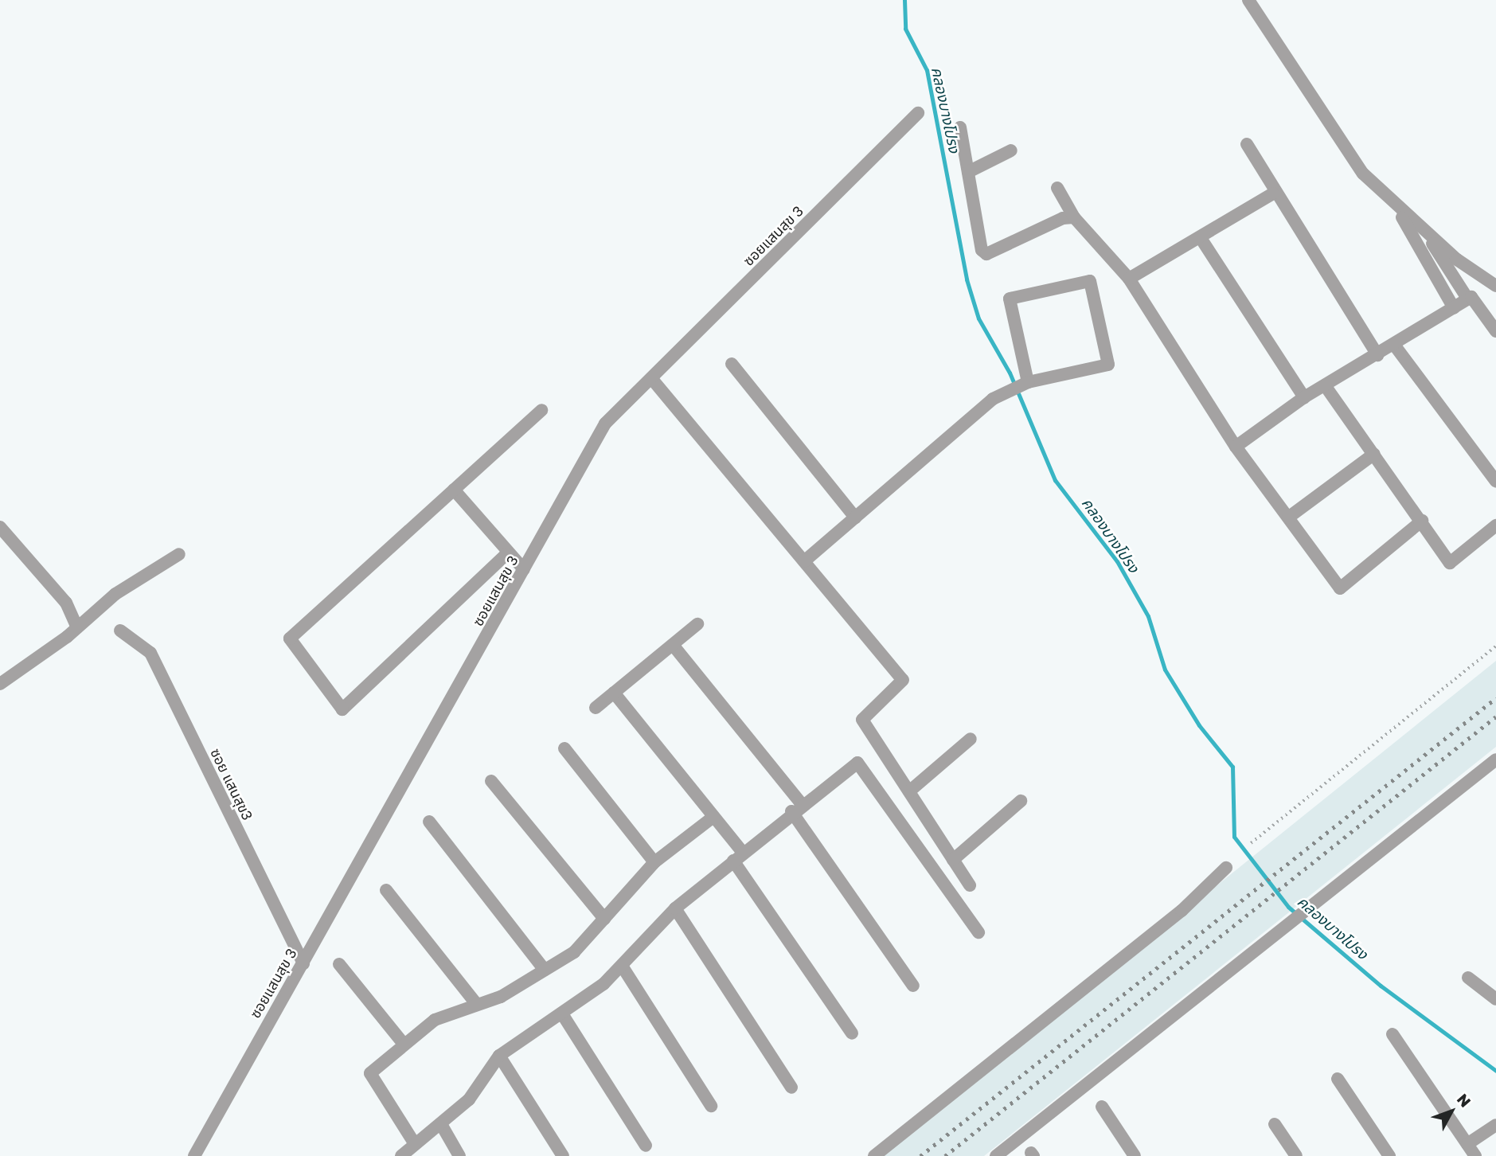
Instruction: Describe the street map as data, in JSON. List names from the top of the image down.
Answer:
{
  "streets": {
    "street": ["ซอยแสนสุข 3", "ซอย แสนสุข3"]
  },
  "crossings": [
    ["ซอยแสนสุข 3", "ซอย แสนสุข3"]
  ],
  "water": ["คลองบางโปรง"],
  "north": "top right"
}
